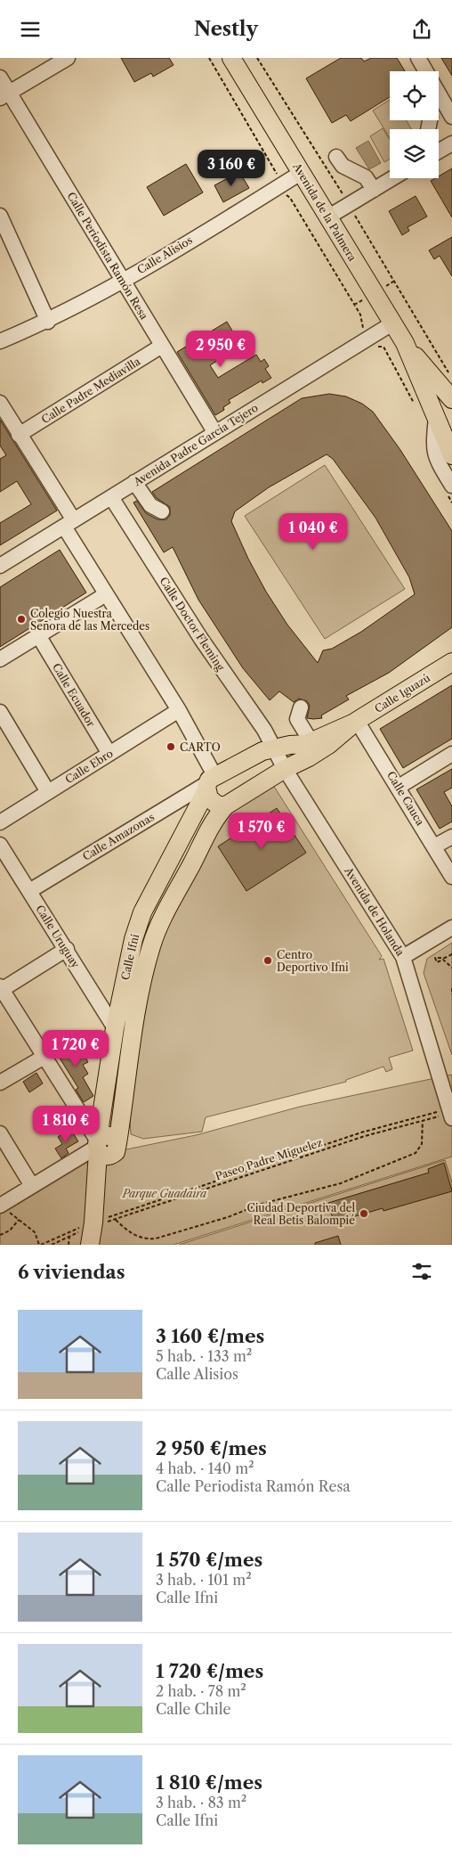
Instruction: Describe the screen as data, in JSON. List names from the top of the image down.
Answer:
{
  "streets": {
    "main road": ["Avenida de la Palmera", "Calle Iguazú", "Calle Ifni"],
    "street": [
      "Calle Alisios",
      "Calle Periodista Ramón Resa",
      "Calle Padre Mediavilla",
      "Avenida Padre García Tejero",
      "Calle Doctor Fleming",
      "Calle Ecuador",
      "Calle Ebro",
      "Calle Cauca",
      "Calle Amazonas",
      "Avenida de Holanda",
      "Calle Uruguay"
    ],
    "path": ["Paseo Padre Miguelez"]
  },
  "crossings": [
    ["Avenida de la Palmera", "Calle Alisios"],
    ["Avenida de la Palmera", "Avenida Padre García Tejero"],
    ["Calle Alisios", "Calle Periodista Ramón Resa"],
    ["Calle Periodista Ramón Resa", "Calle Padre Mediavilla"],
    ["Calle Periodista Ramón Resa", "Avenida Padre García Tejero"],
    ["Avenida Padre García Tejero", "Calle Doctor Fleming"],
    ["Calle Doctor Fleming", "Calle Iguazú"],
    ["Calle Doctor Fleming", "Avenida de Holanda"],
    ["Calle Iguazú", "Calle Cauca"],
    ["Calle Iguazú", "Calle Amazonas"],
    ["Calle Iguazú", "Avenida de Holanda"],
    ["Calle Iguazú", "Calle Ifni"],
    ["Calle Ecuador", "Calle Ebro"],
    ["Calle Amazonas", "Calle Uruguay"],
    ["Calle Amazonas", "Calle Ifni"],
    ["Avenida de Holanda", "Paseo Padre Miguelez"],
    ["Calle Uruguay", "Calle Ifni"]
  ],
  "parks": ["Parque Guadaíra"],
  "places": [
    "Colegio Nuestra Señora de las Mercedes",
    "CARTO",
    "Centro Deportivo Ifni",
    "Ciudad Deportiva del Real Betis Balompié"
  ],
  "page": {
    "header": "Nestly",
    "price": [
      "3 160 €",
      "2 950 €",
      "1 040 €",
      "1 570 €",
      "1 720 €",
      "1 810 €"
    ],
    "heading": "6 viviendas",
    "list": [
      {
        "name": "3 160 €/mes",
        "note": "5 hab. · 133 m² · Calle Alisios"
      },
      {
        "name": "2 950 €/mes",
        "note": "4 hab. · 140 m² · Calle Periodista Ramón Resa"
      },
      {
        "name": "1 570 €/mes",
        "note": "3 hab. · 101 m² · Calle Ifni"
      },
      {
        "name": "1 720 €/mes",
        "note": "2 hab. · 78 m² · Calle Chile"
      },
      {
        "name": "1 810 €/mes",
        "note": "3 hab. · 83 m² · Calle Ifni"
      }
    ]
  }
}
